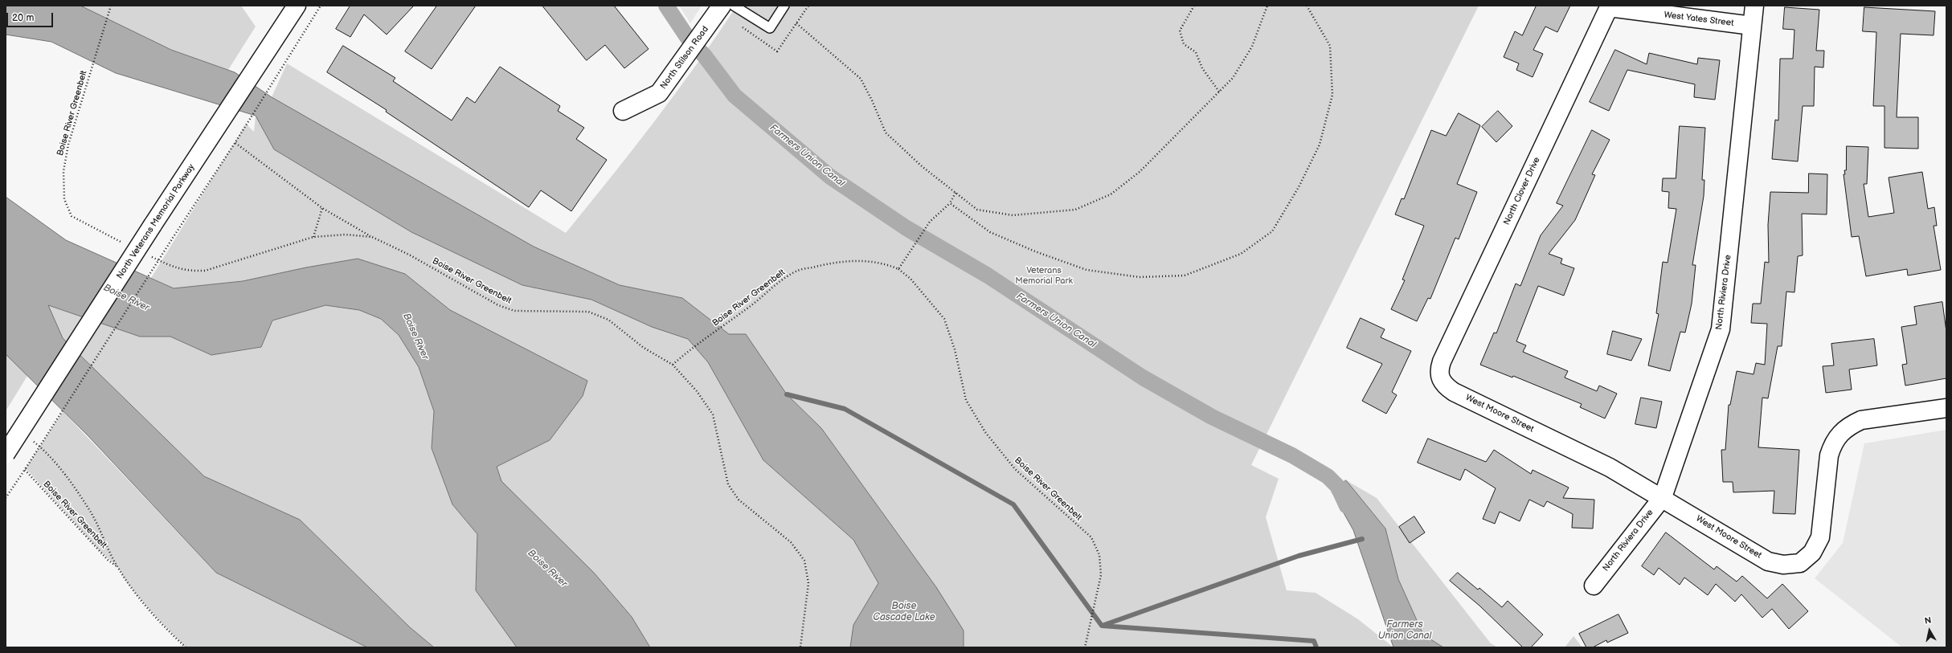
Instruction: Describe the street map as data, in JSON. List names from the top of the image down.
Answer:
{
  "streets": {
    "street": [
      "West Yates Street",
      "North Stilson Road",
      "North Clover Drive",
      "North Veterans Memorial Parkway",
      "North Riviera Drive",
      "West Moore Street"
    ],
    "path": ["Boise River Greenbelt"]
  },
  "crossings": [
    ["West Yates Street", "North Clover Drive"],
    ["West Yates Street", "North Riviera Drive"],
    ["North Clover Drive", "West Moore Street"],
    ["North Riviera Drive", "West Moore Street"]
  ],
  "water": ["Farmers Union Canal", "Boise River", "Boise Cascade Lake"],
  "parks": ["Veterans Memorial Park"],
  "scale_bar": "20 m",
  "north": "top"
}
